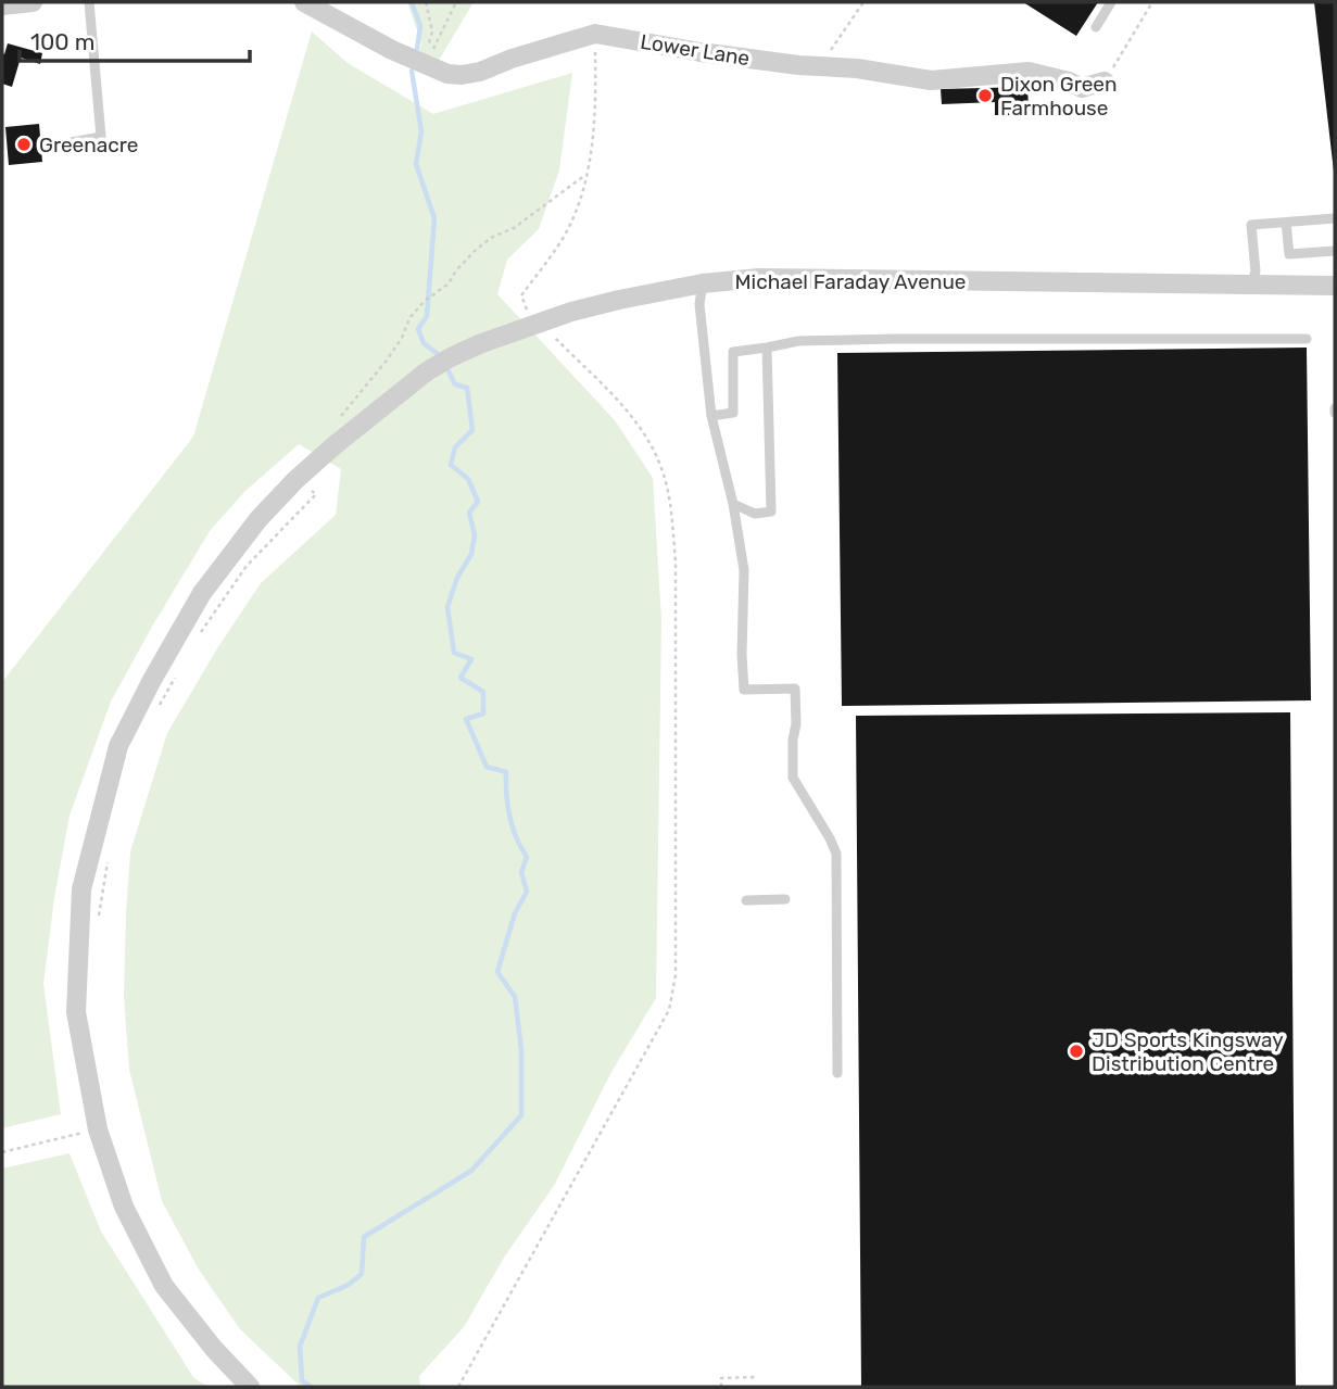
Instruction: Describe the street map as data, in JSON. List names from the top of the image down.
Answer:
{
  "streets": {
    "street": ["Lower Lane", "Michael Faraday Avenue"]
  },
  "places": ["Dixon Green Farmhouse", "Greenacre", "JD Sports Kingsway Distribution Centre"],
  "scale_bar": "100 m"
}
